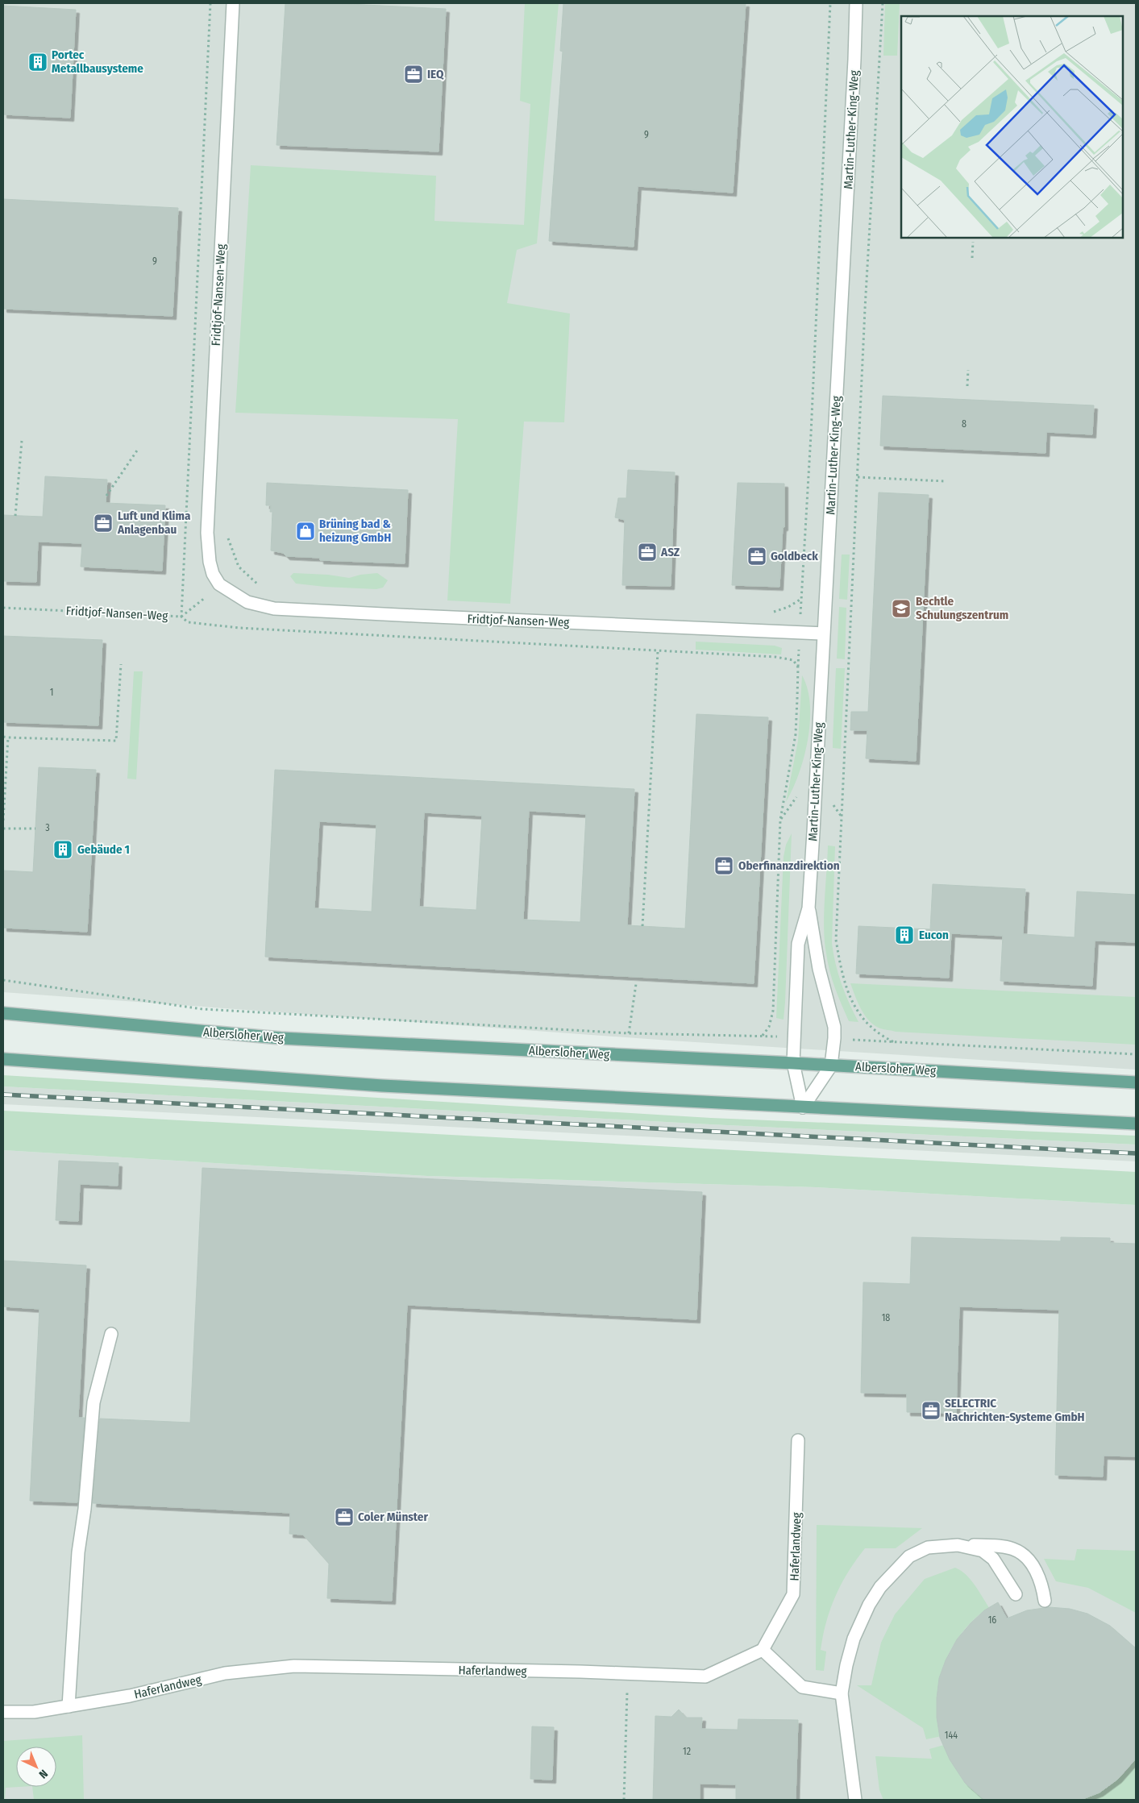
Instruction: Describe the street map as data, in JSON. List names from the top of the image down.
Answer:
{
  "streets": {
    "main road": ["Albersloher Weg"],
    "street": ["Martin-Luther-King-Weg", "Fridtjof-Nansen-Weg", "Haferlandweg"]
  },
  "crossings": [
    ["Martin-Luther-King-Weg", "Fridtjof-Nansen-Weg"],
    ["Martin-Luther-King-Weg", "Albersloher Weg"]
  ],
  "places": {
    "building": ["Portec Metallbausysteme", "Gebäude 1", "Eucon"],
    "office": [
      "IEQ",
      "Luft und Klima Anlagenbau",
      "ASZ",
      "Goldbeck",
      "Oberfinanzdirektion",
      "SELECTRIC Nachrichten-Systeme GmbH",
      "Coler Münster"
    ],
    "shop": ["Brüning bad & heizung GmbH"],
    "school or university": ["Bechtle Schulungszentrum"]
  },
  "house_numbers": [
    "9",
    "9",
    "8",
    "1",
    "3",
    "18",
    "16",
    "144",
    "12"
  ],
  "north": "bottom right"
}
